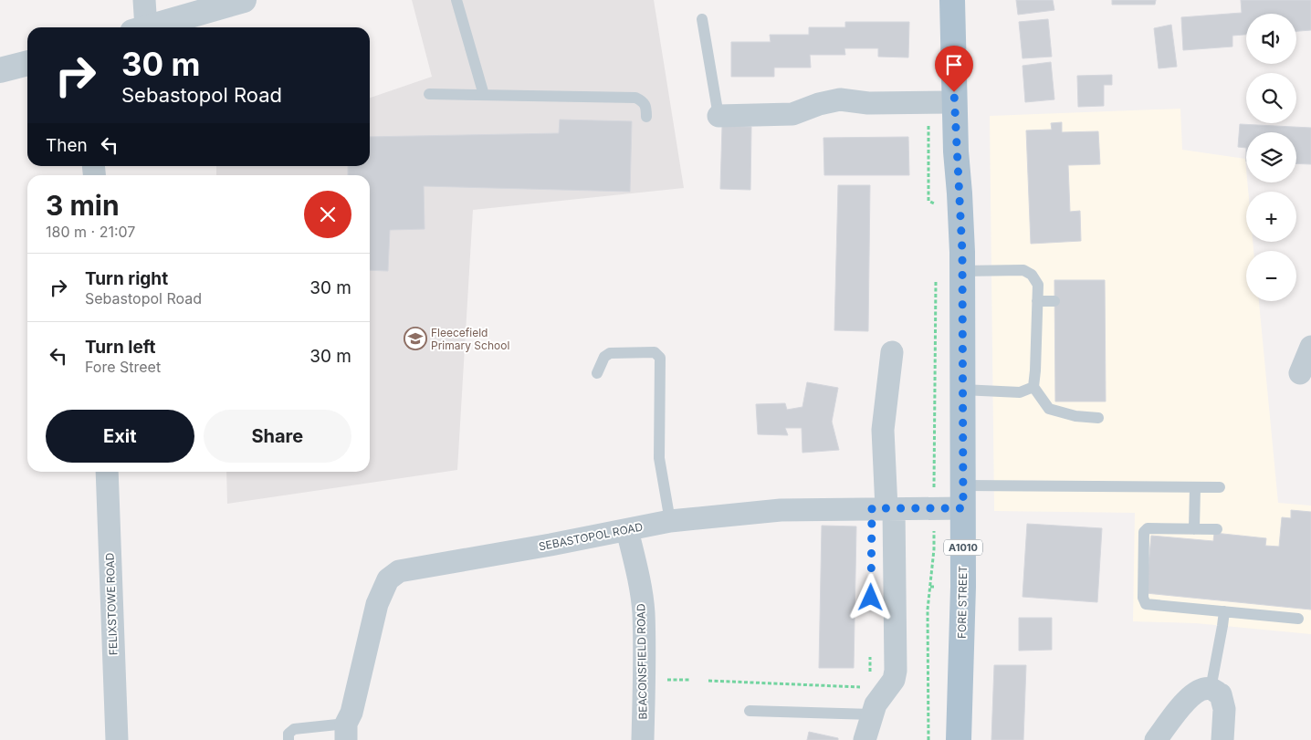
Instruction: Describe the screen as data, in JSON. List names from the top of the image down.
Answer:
{
  "streets": {
    "main road": ["A1010", "FORE STREET"],
    "street": ["SEBASTOPOL ROAD", "FELIXSTOWE ROAD", "BEACONSFIELD ROAD"]
  },
  "crossings": [
    ["SEBASTOPOL ROAD", "FORE STREET"],
    ["SEBASTOPOL ROAD", "BEACONSFIELD ROAD"]
  ],
  "places": {
    "school or university": ["Fleecefield Primary School"]
  },
  "page": {
    "map_buttons": ["+", "−"],
    "turn": ["30 m", "Sebastopol Road"],
    "then": "Then",
    "heading": ["3 min", "180 m · 21:07"],
    "list": [
      {
        "name": "Turn right",
        "note": "Sebastopol Road",
        "value": "30 m"
      },
      {
        "name": "Turn left",
        "note": "Fore Street",
        "value": "30 m"
      }
    ],
    "buttons": ["Exit", "Share"]
  }
}
